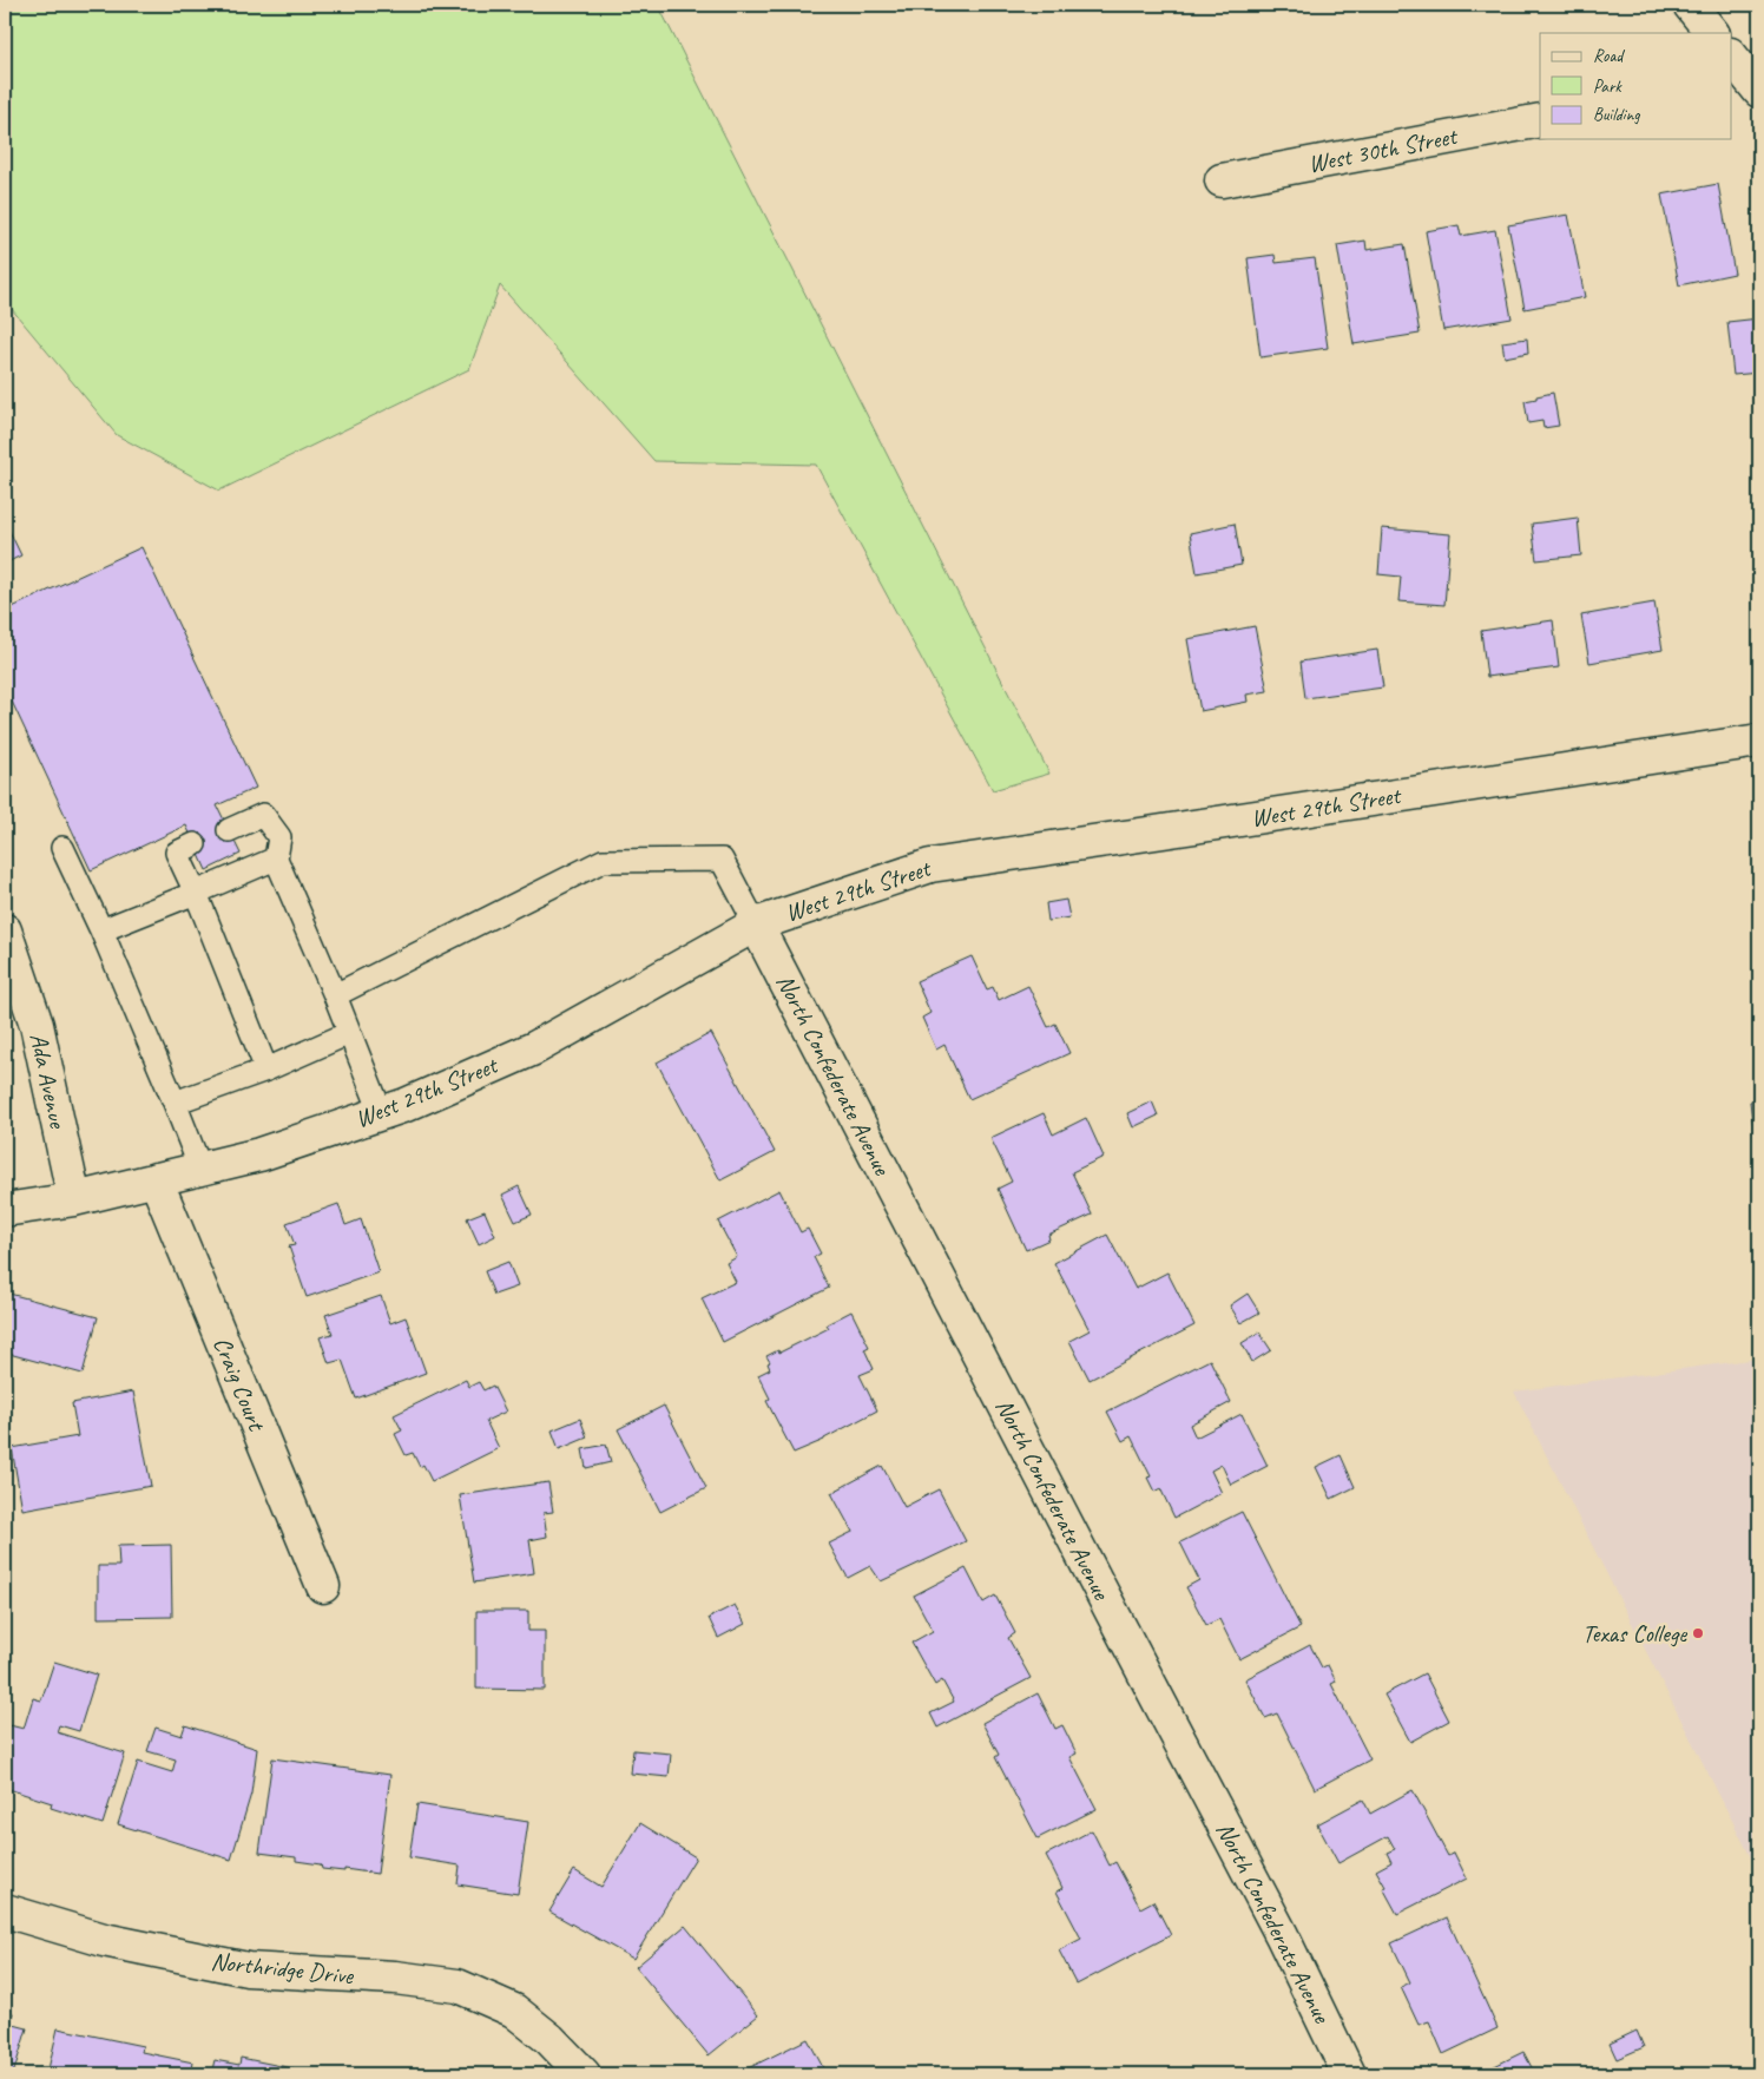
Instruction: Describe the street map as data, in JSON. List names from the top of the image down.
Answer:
{
  "streets": {
    "street": [
      "West 30th Street",
      "West 29th Street",
      "North Confederate Avenue",
      "Ada Avenue",
      "Craig Court",
      "Northridge Drive"
    ]
  },
  "crossings": [
    ["West 29th Street", "North Confederate Avenue"],
    ["West 29th Street", "Ada Avenue"],
    ["West 29th Street", "Craig Court"]
  ],
  "places": ["Texas College"],
  "legend": ["Road", "Park", "Building"]
}
